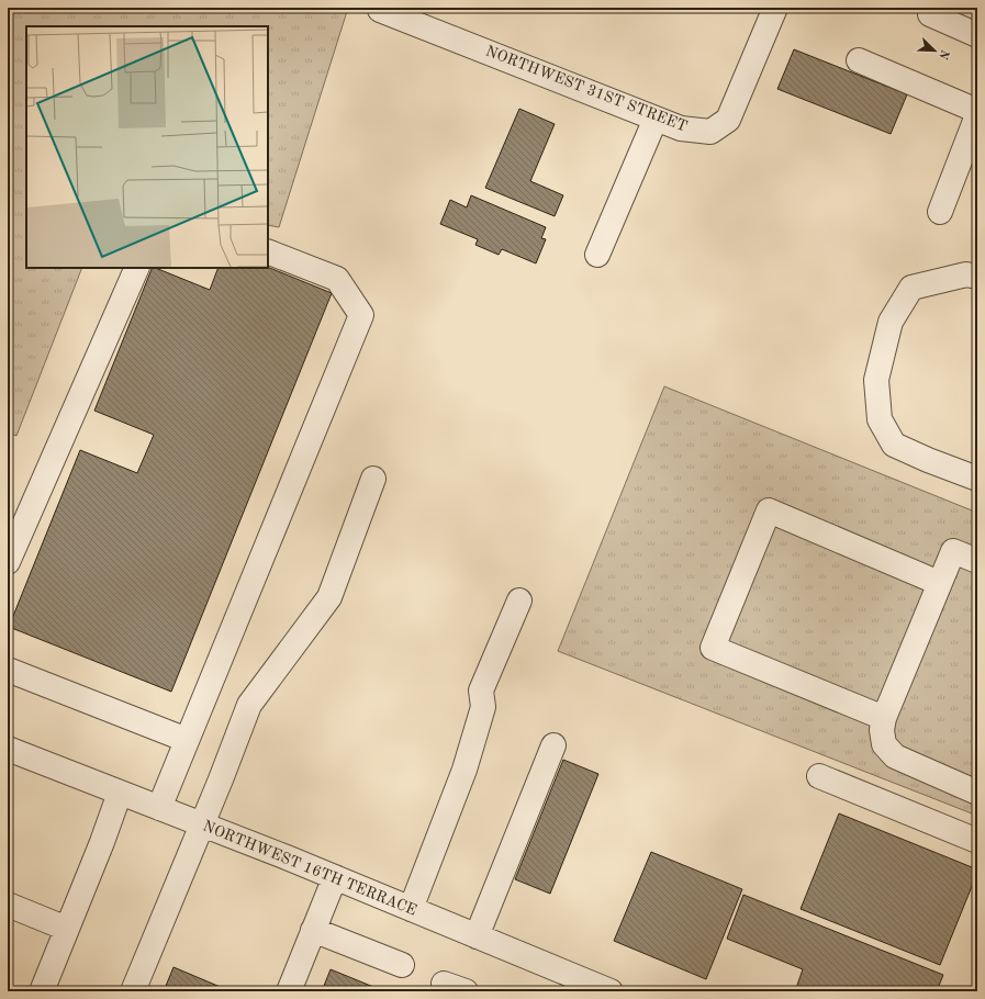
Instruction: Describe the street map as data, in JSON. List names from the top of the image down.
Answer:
{
  "streets": {
    "street": ["NORTHWEST 31ST STREET", "NORTHWEST 16TH TERRACE"]
  },
  "north": "bottom right"
}
